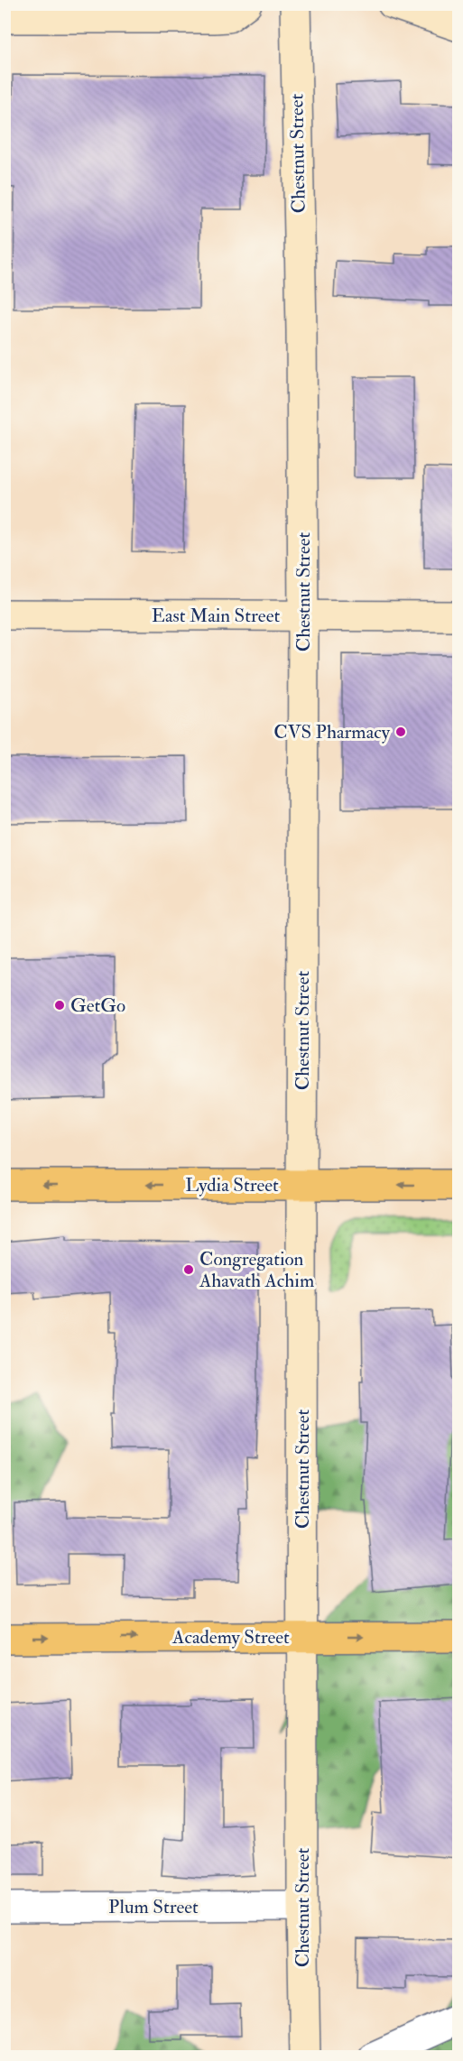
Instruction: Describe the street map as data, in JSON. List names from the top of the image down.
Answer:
{
  "streets": {
    "main road": [
      "Chestnut Street",
      "East Main Street",
      "Lydia Street",
      "Academy Street"
    ],
    "street": ["Plum Street"]
  },
  "crossings": [
    ["Chestnut Street", "East Main Street"],
    ["Chestnut Street", "Lydia Street"],
    ["Chestnut Street", "Academy Street"],
    ["Chestnut Street", "Plum Street"]
  ],
  "one_way": ["Lydia Street", "Academy Street"],
  "places": ["CVS Pharmacy", "GetGo", "Congregation Ahavath Achim"]
}
